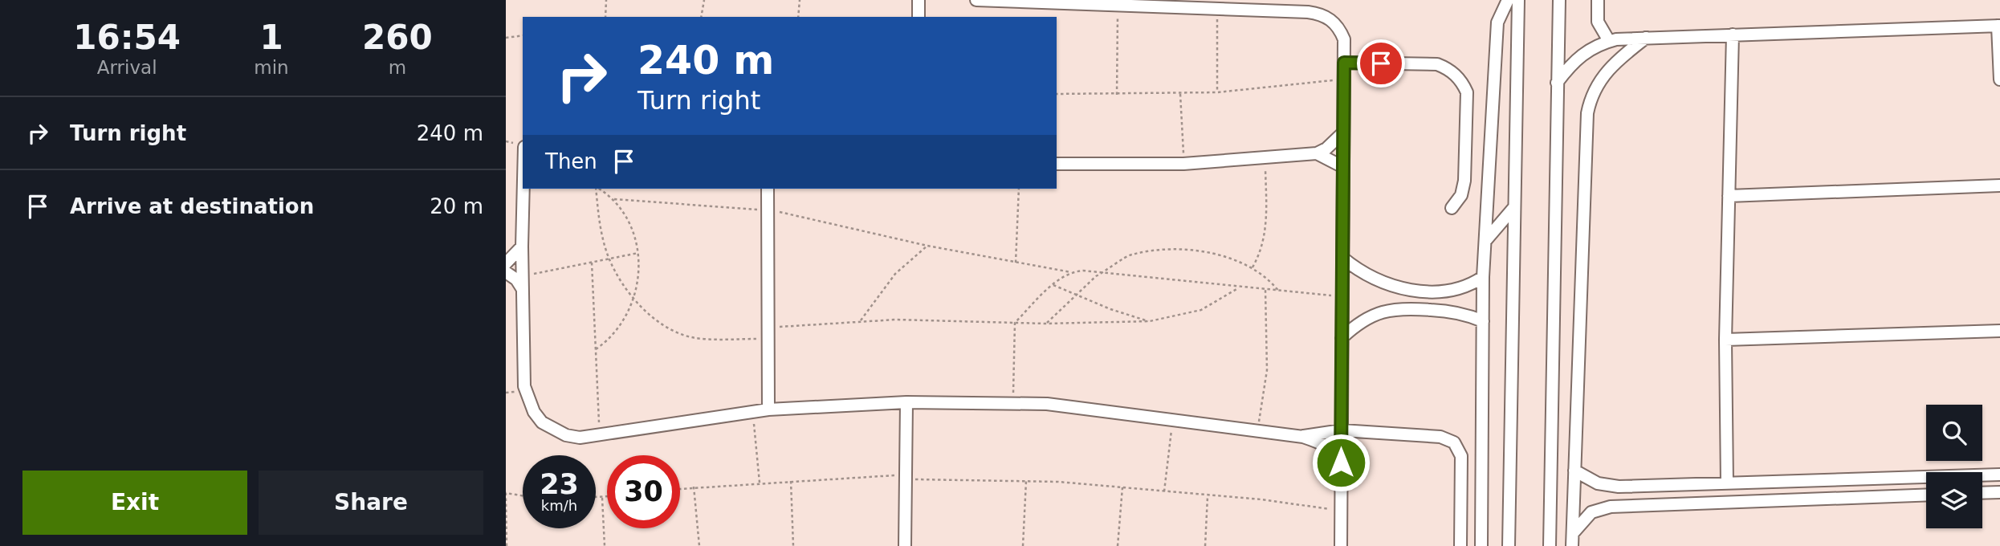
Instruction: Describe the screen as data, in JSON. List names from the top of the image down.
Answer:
{
  "page": {
    "eta": [
      "16:54",
      "Arrival",
      "1",
      "min",
      "260",
      "m"
    ],
    "turn": ["240 m", "Turn right"],
    "list": [
      {
        "name": "Turn right",
        "value": "240 m"
      },
      {
        "name": "Arrive at destination",
        "value": "20 m"
      }
    ],
    "then": "Then",
    "speed": "23 km/h",
    "limit": "30",
    "buttons": ["Exit", "Share"]
  }
}
